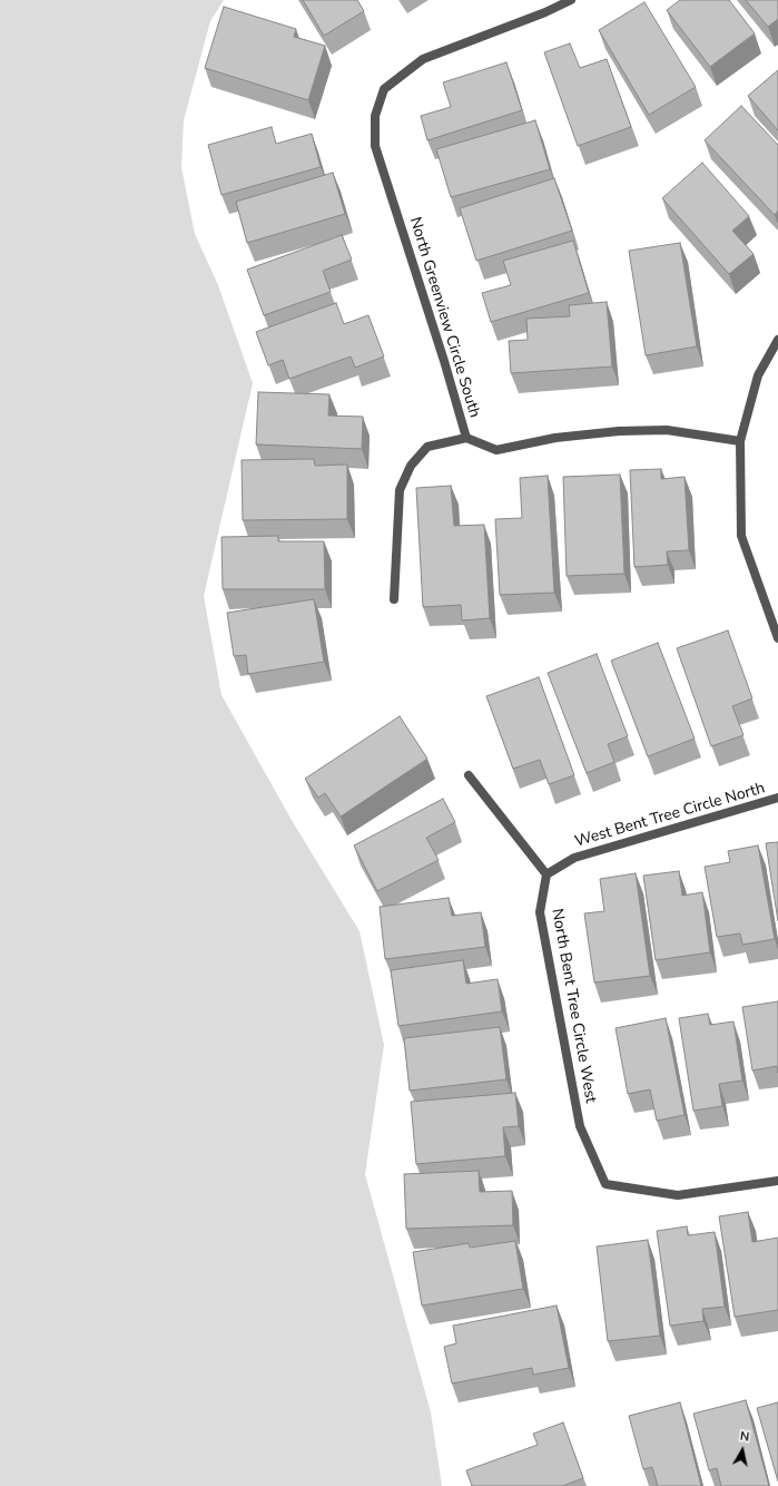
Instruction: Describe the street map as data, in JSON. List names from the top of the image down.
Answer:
{
  "streets": {
    "street": ["North Greenview Circle South", "West Bent Tree Circle North", "North Bent Tree Circle West"]
  },
  "crossings": [
    ["West Bent Tree Circle North", "North Bent Tree Circle West"]
  ],
  "north": "top"
}
